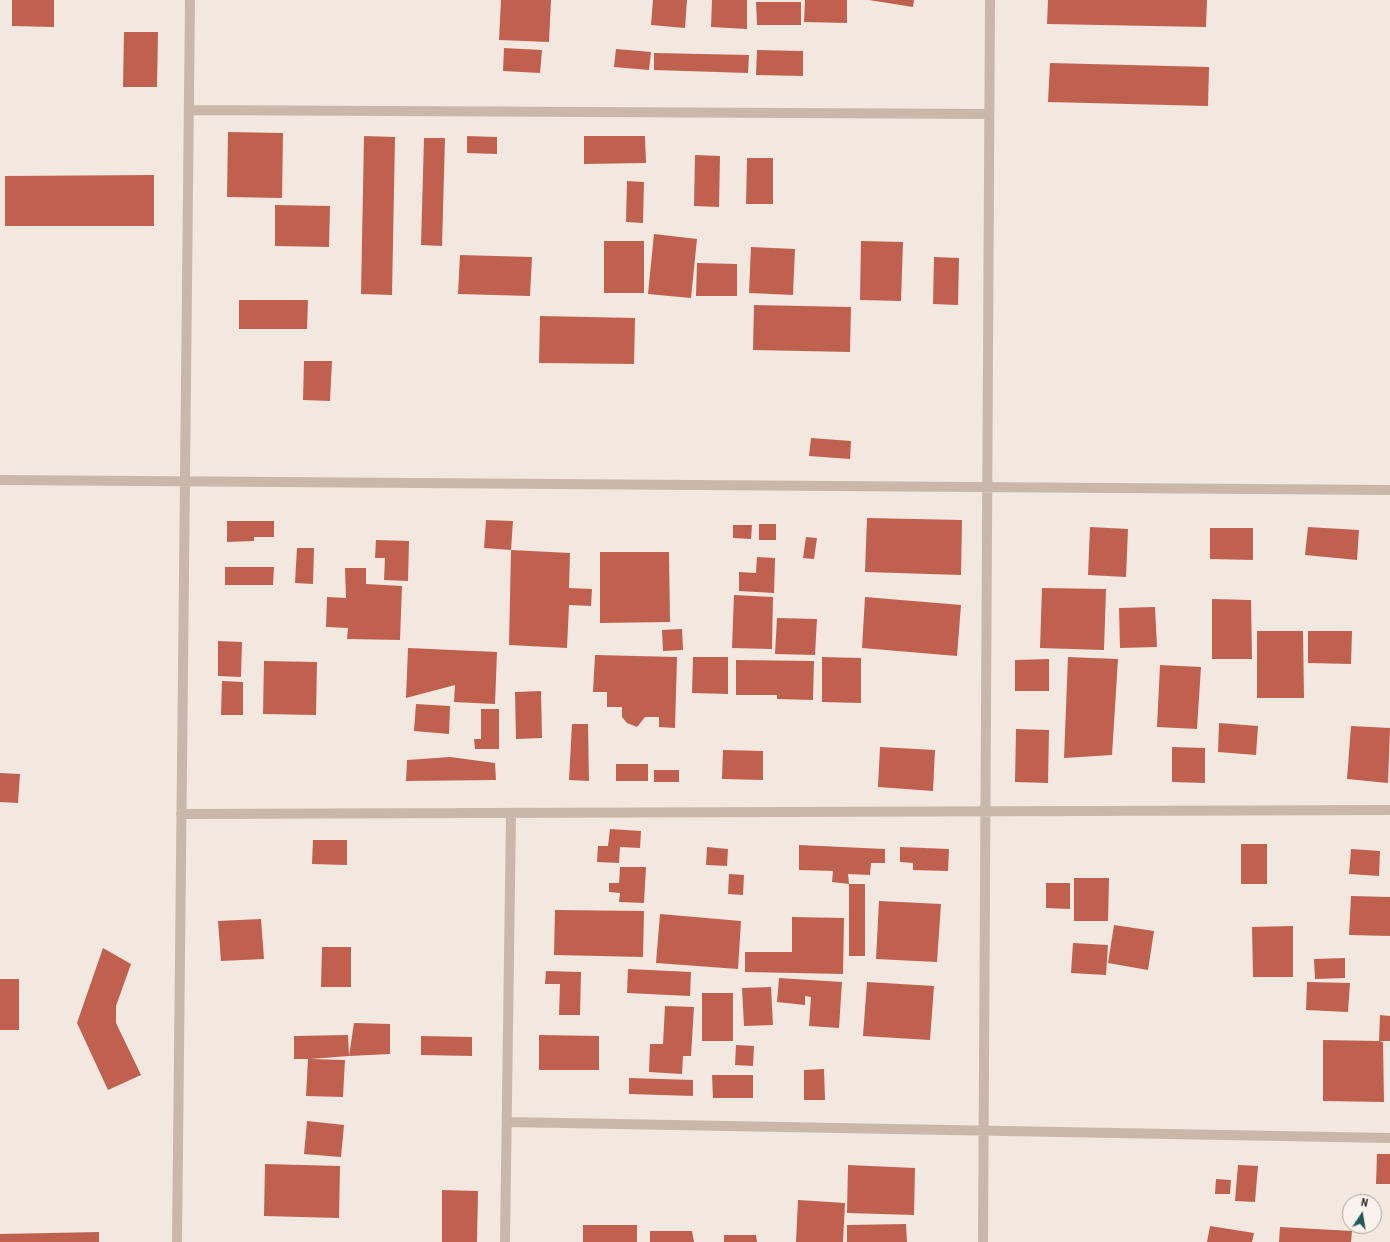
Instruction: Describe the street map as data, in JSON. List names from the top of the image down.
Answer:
{
  "north": "top"
}
